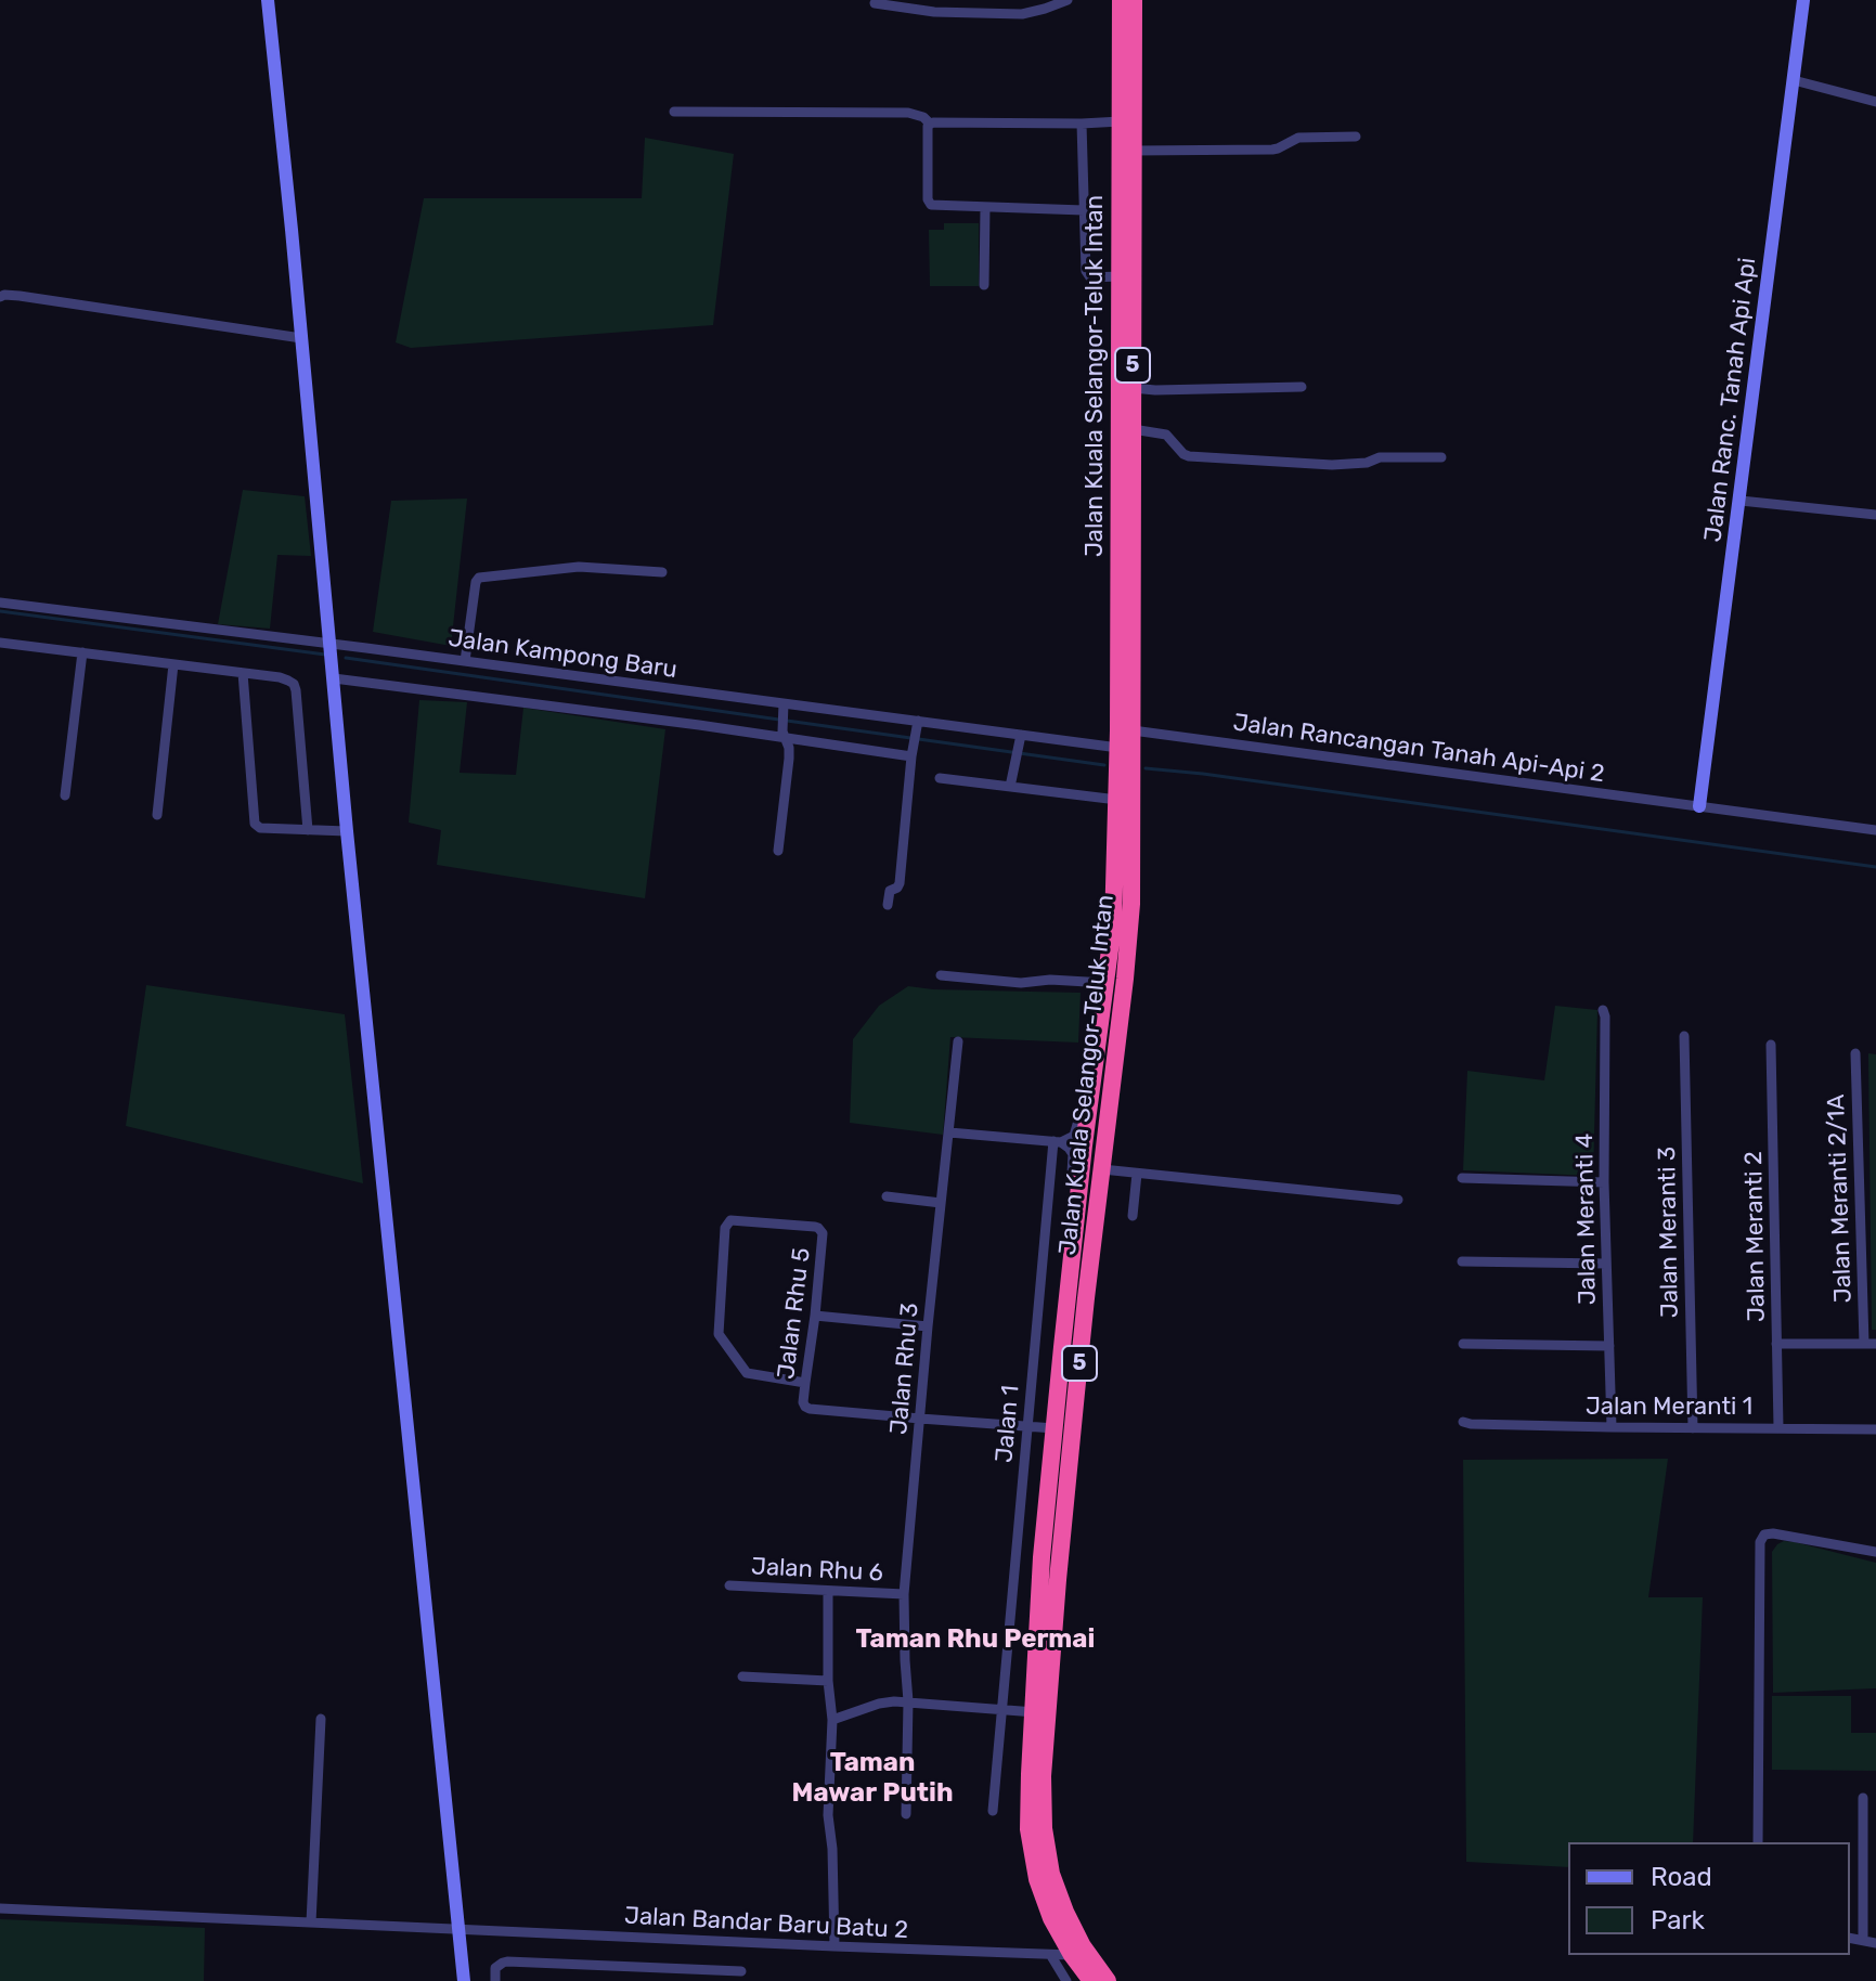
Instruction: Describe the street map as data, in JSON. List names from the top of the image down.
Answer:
{
  "streets": {
    "highway": ["5", "Jalan Kuala Selangor-Teluk Intan"],
    "street": [
      "Jalan Ranc. Tanah Api Api",
      "Jalan Kampong Baru",
      "Jalan Rancangan Tanah Api-Api 2",
      "Jalan Meranti 2/1A",
      "Jalan Meranti 4",
      "Jalan Meranti 3",
      "Jalan Meranti 2",
      "Jalan Rhu 5",
      "Jalan Rhu 3",
      "Jalan Meranti 1",
      "Jalan 1",
      "Jalan Rhu 6",
      "Jalan Bandar Baru Batu 2"
    ]
  },
  "crossings": [
    ["Jalan Kuala Selangor-Teluk Intan", "Jalan Kampong Baru"],
    ["Jalan Kuala Selangor-Teluk Intan", "Jalan Rancangan Tanah Api-Api 2"],
    ["Jalan Kuala Selangor-Teluk Intan", "Jalan Bandar Baru Batu 2"],
    ["Jalan Ranc. Tanah Api Api", "Jalan Rancangan Tanah Api-Api 2"],
    ["Jalan Meranti 4", "Jalan Meranti 1"],
    ["Jalan Meranti 3", "Jalan Meranti 1"],
    ["Jalan Meranti 2", "Jalan Meranti 1"],
    ["Jalan Rhu 5", "Jalan Rhu 3"],
    ["Jalan Rhu 3", "Jalan Rhu 6"]
  ],
  "districts": ["Taman Rhu Permai", "Taman Mawar Putih"],
  "legend": ["Road", "Park"]
}
